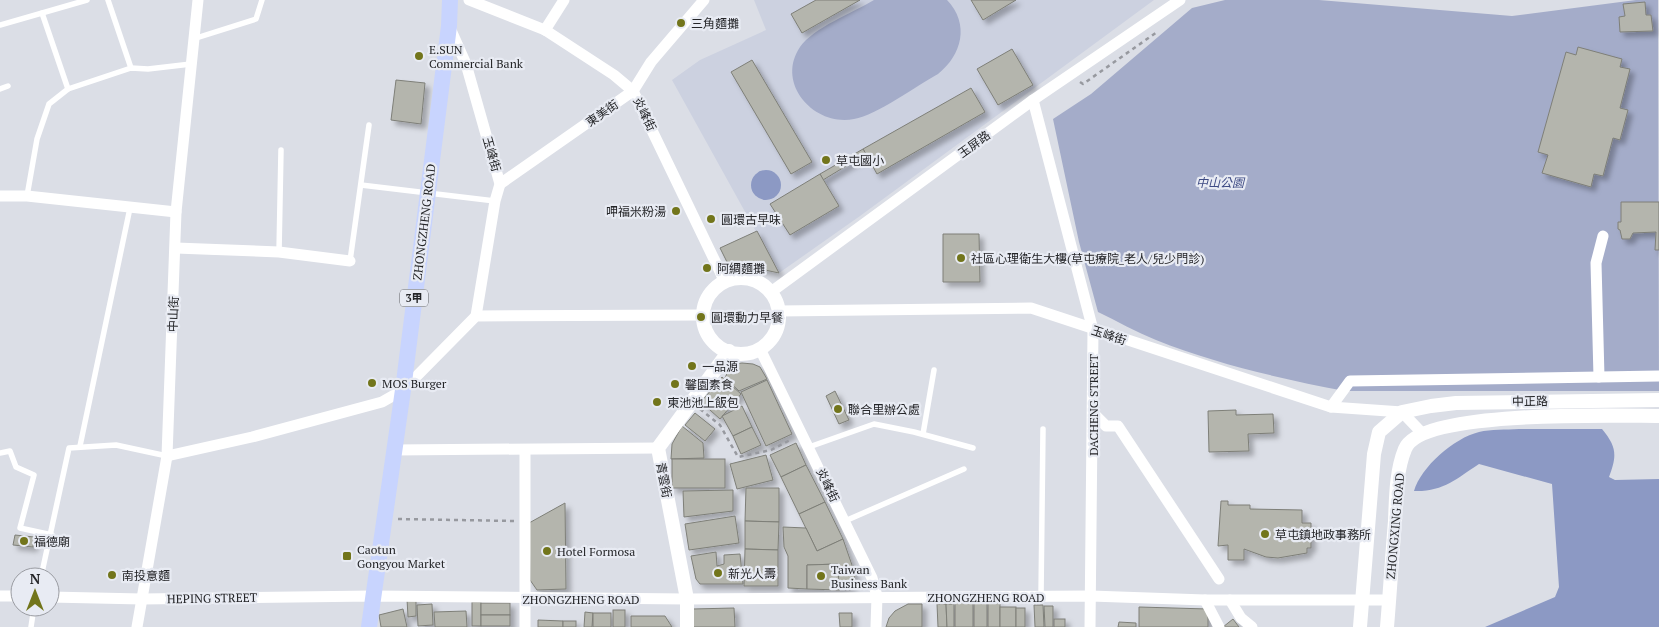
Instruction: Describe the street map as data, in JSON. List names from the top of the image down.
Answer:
{
  "streets": {
    "main road": ["ZHONGZHENG ROAD", "3甲"],
    "street": [
      "東美街",
      "炎峰街",
      "玉屏路",
      "玉峰街",
      "中山街",
      "中正路",
      "DACHENG STREET",
      "青雲街",
      "ZHONGXING ROAD",
      "HEPING STREET"
    ]
  },
  "crossings": [
    ["東美街", "炎峰街"],
    ["東美街", "玉峰街"],
    ["炎峰街", "玉屏路"],
    ["炎峰街", "玉峰街"],
    ["炎峰街", "ZHONGZHENG ROAD"],
    ["炎峰街", "青雲街"],
    ["玉屏路", "玉峰街"],
    ["玉屏路", "DACHENG STREET"],
    ["玉屏路", "青雲街"],
    ["玉峰街", "ZHONGZHENG ROAD"],
    ["玉峰街", "中正路"],
    ["玉峰街", "DACHENG STREET"],
    ["玉峰街", "青雲街"],
    ["ZHONGZHENG ROAD", "3甲"],
    ["ZHONGZHENG ROAD", "DACHENG STREET"],
    ["ZHONGZHENG ROAD", "青雲街"],
    ["ZHONGZHENG ROAD", "ZHONGXING ROAD"],
    ["ZHONGZHENG ROAD", "HEPING STREET"],
    ["3甲", "HEPING STREET"],
    ["中山街", "HEPING STREET"],
    ["中正路", "ZHONGXING ROAD"]
  ],
  "parks": ["中山公園"],
  "places": {
    "other": [
      "三角麵攤",
      "E.SUN Commercial Bank",
      "草屯國小",
      "呷福米粉湯",
      "圓環古早味",
      "社區心理衛生大樓(草屯療院_老人/兒少門診)",
      "阿綢麵攤",
      "圓環動力早餐",
      "一品源",
      "MOS Burger",
      "馨園素食",
      "東池池上飯包",
      "聯合里辦公處",
      "草屯鎮地政事務所",
      "福德廟",
      "Hotel Formosa",
      "新光人壽",
      "南投意麵",
      "Taiwan Business Bank"
    ],
    "transit": ["Caotun Gongyou Market"]
  },
  "north": "top"
}
